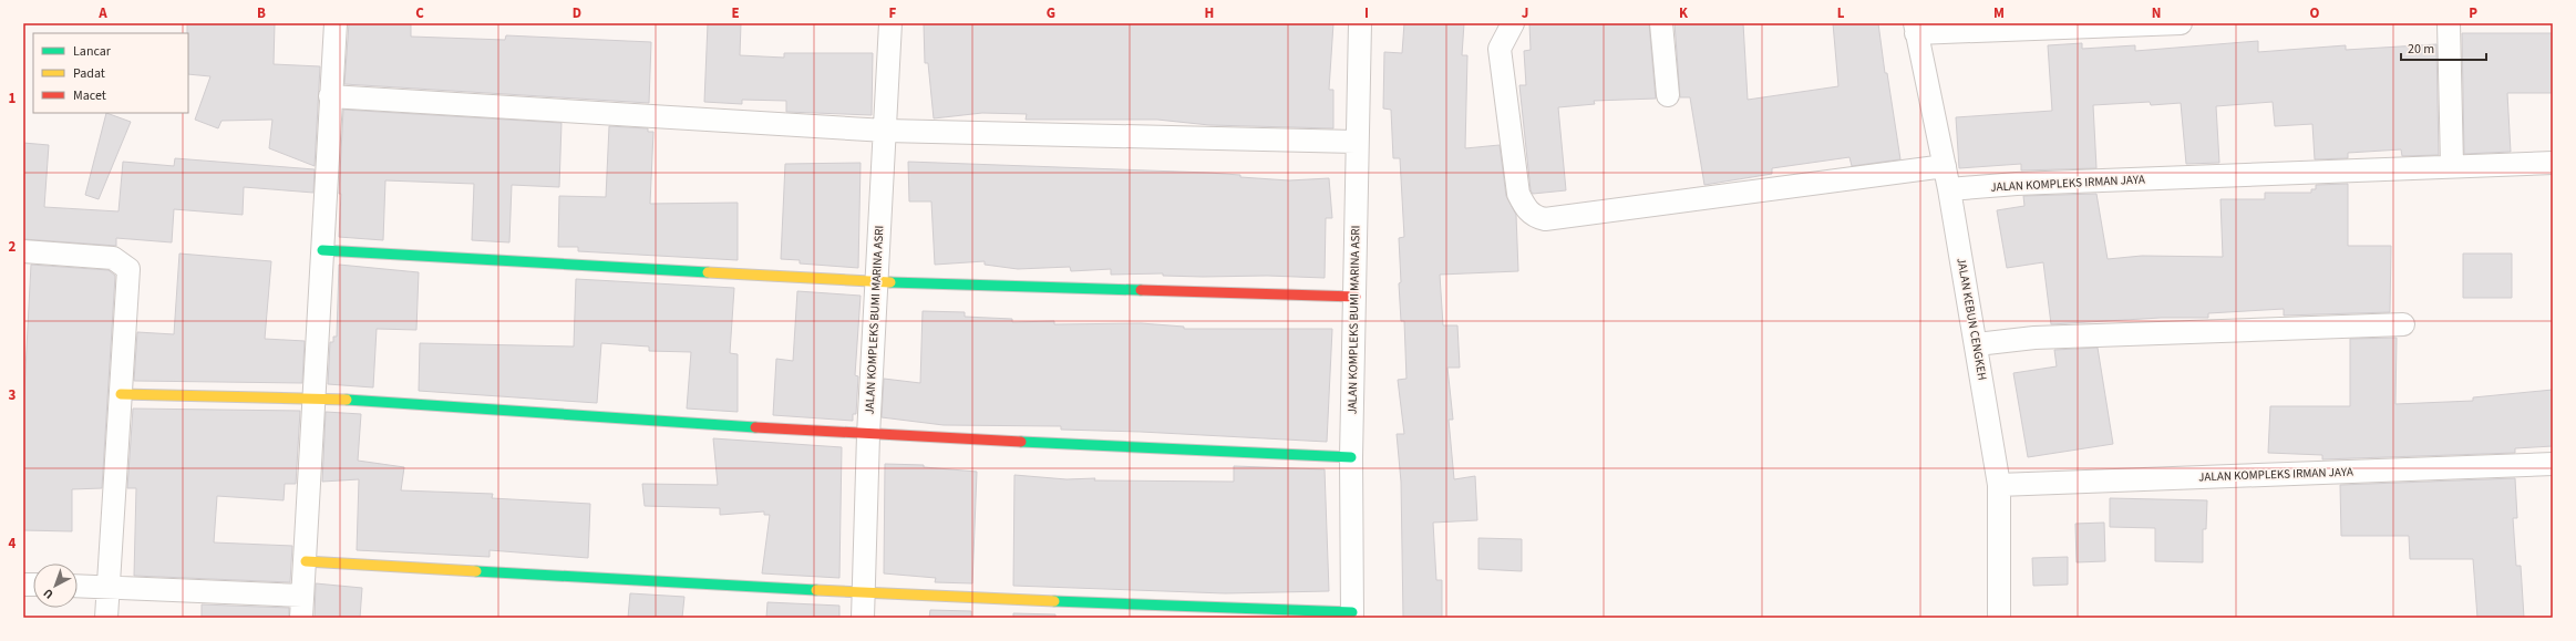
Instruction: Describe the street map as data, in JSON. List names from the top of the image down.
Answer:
{
  "streets": {
    "street": ["JALAN KOMPLEKS IRMAN JAYA", "JALAN KEBUN CENGKEH", "JALAN KOMPLEKS BUMI MARINA ASRI"]
  },
  "crossings": [
    ["JALAN KOMPLEKS IRMAN JAYA", "JALAN KEBUN CENGKEH"]
  ],
  "legend": ["Lancar", "Padat", "Macet"],
  "scale_bar": "20 m",
  "north": "bottom left",
  "grid": {
    "columns": [
      "A",
      "B",
      "C",
      "D",
      "E",
      "F",
      "G",
      "H",
      "I",
      "J",
      "K",
      "L",
      "M",
      "N",
      "O",
      "P"
    ],
    "rows": [
      "1",
      "2",
      "3",
      "4"
    ]
  }
}
